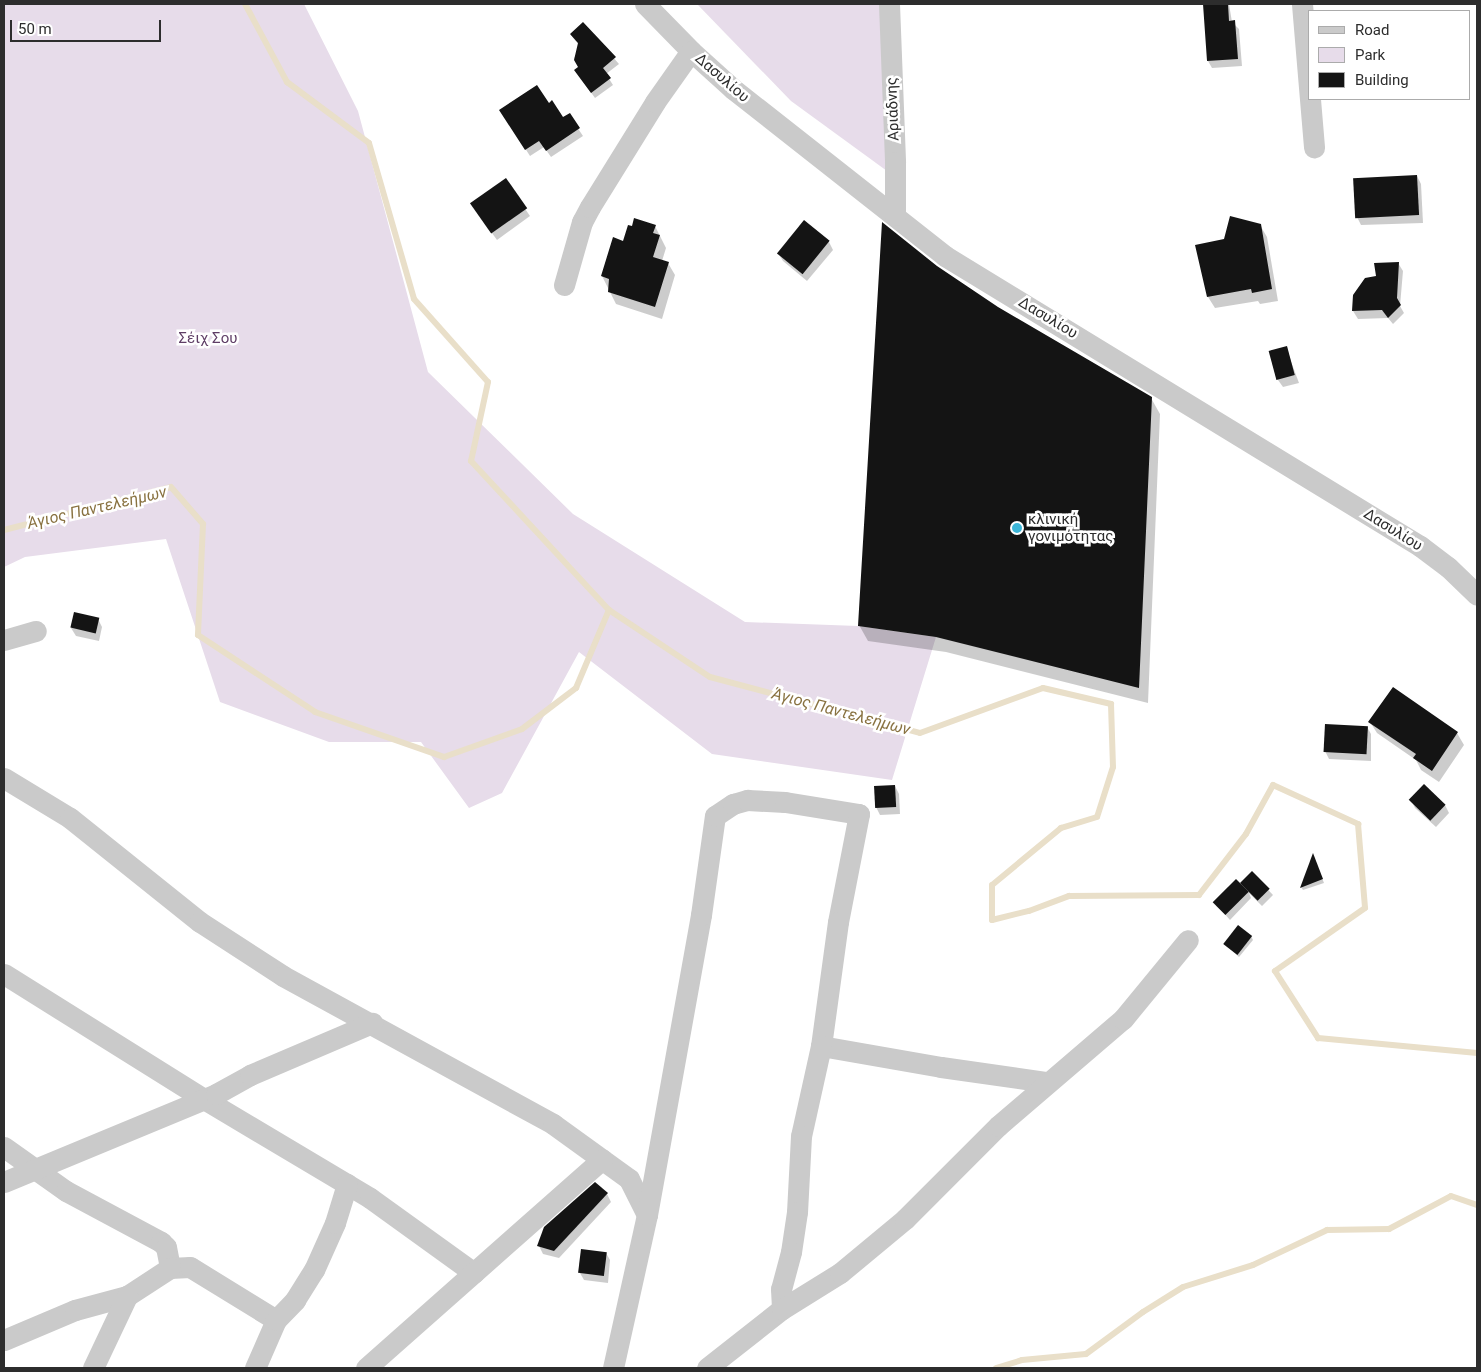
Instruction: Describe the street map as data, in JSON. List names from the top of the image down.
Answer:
{
  "streets": {
    "street": ["Δασυλίου", "Αριάδνης"]
  },
  "crossings": [
    ["Δασυλίου", "Αριάδνης"]
  ],
  "water": ["Άγιος Παντελεήμων"],
  "parks": ["Σέιχ Σου"],
  "places": ["κλινική γονιμότητας"],
  "legend": ["Road", "Park", "Building"],
  "scale_bar": "50 m"
}
